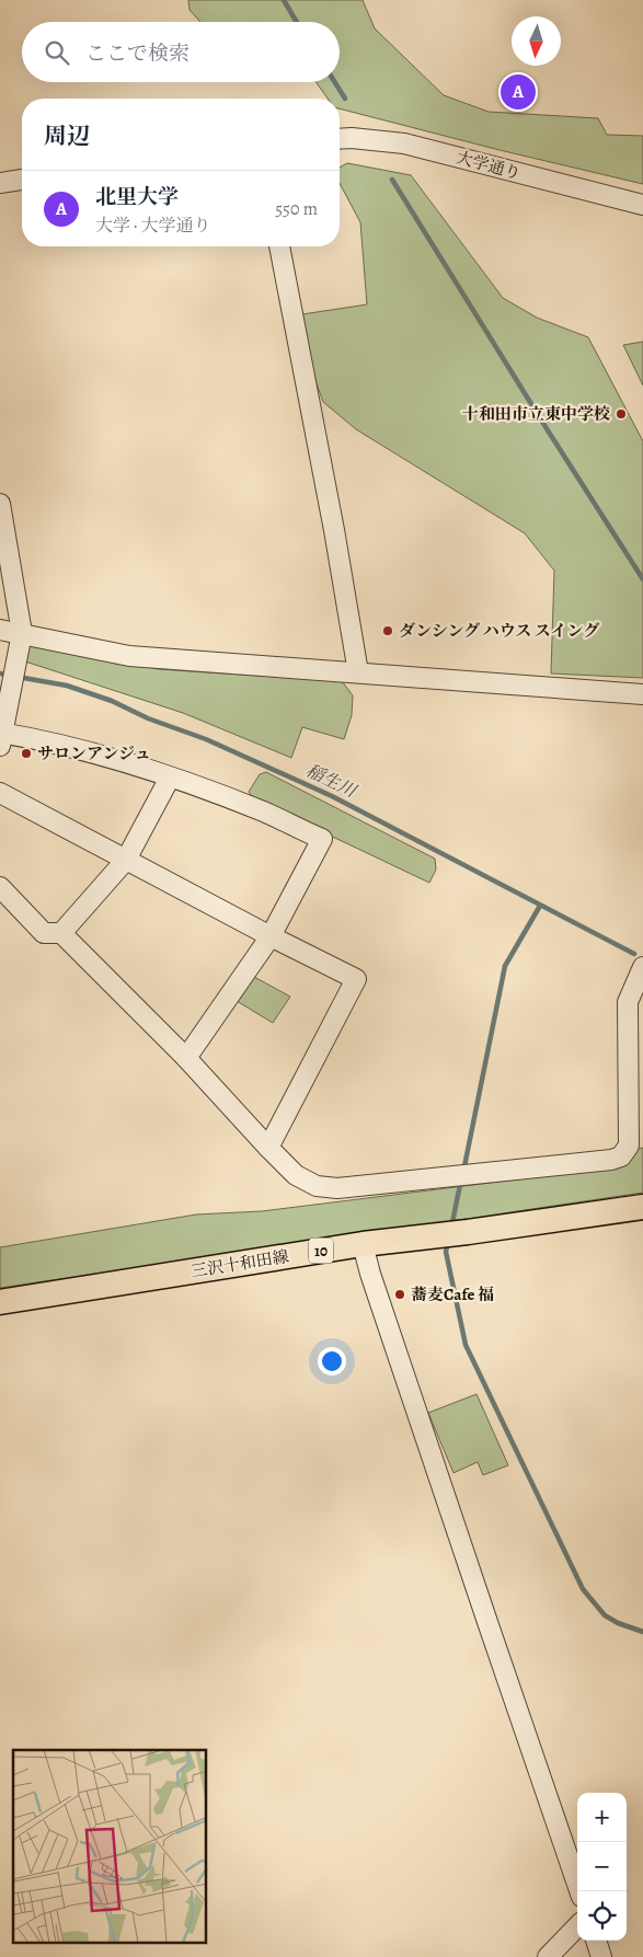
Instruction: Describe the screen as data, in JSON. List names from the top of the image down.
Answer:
{
  "streets": {
    "main road": ["10", "三沢十和田線"],
    "street": ["大学通り"]
  },
  "water": ["稲生川"],
  "places": [
    "十和田市立東中学校",
    "ダンシング ハウス スイング",
    "サロンアンジュ",
    "蕎麦Cafe 福"
  ],
  "north": "bottom",
  "page": {
    "search": "ここで検索",
    "pins": "A",
    "heading": "周辺",
    "list": [
      {
        "mark": "A",
        "name": "北里大学",
        "note": "大学 · 大学通り",
        "value": "550 m"
      }
    ],
    "map_buttons": ["+", "−"]
  }
}
